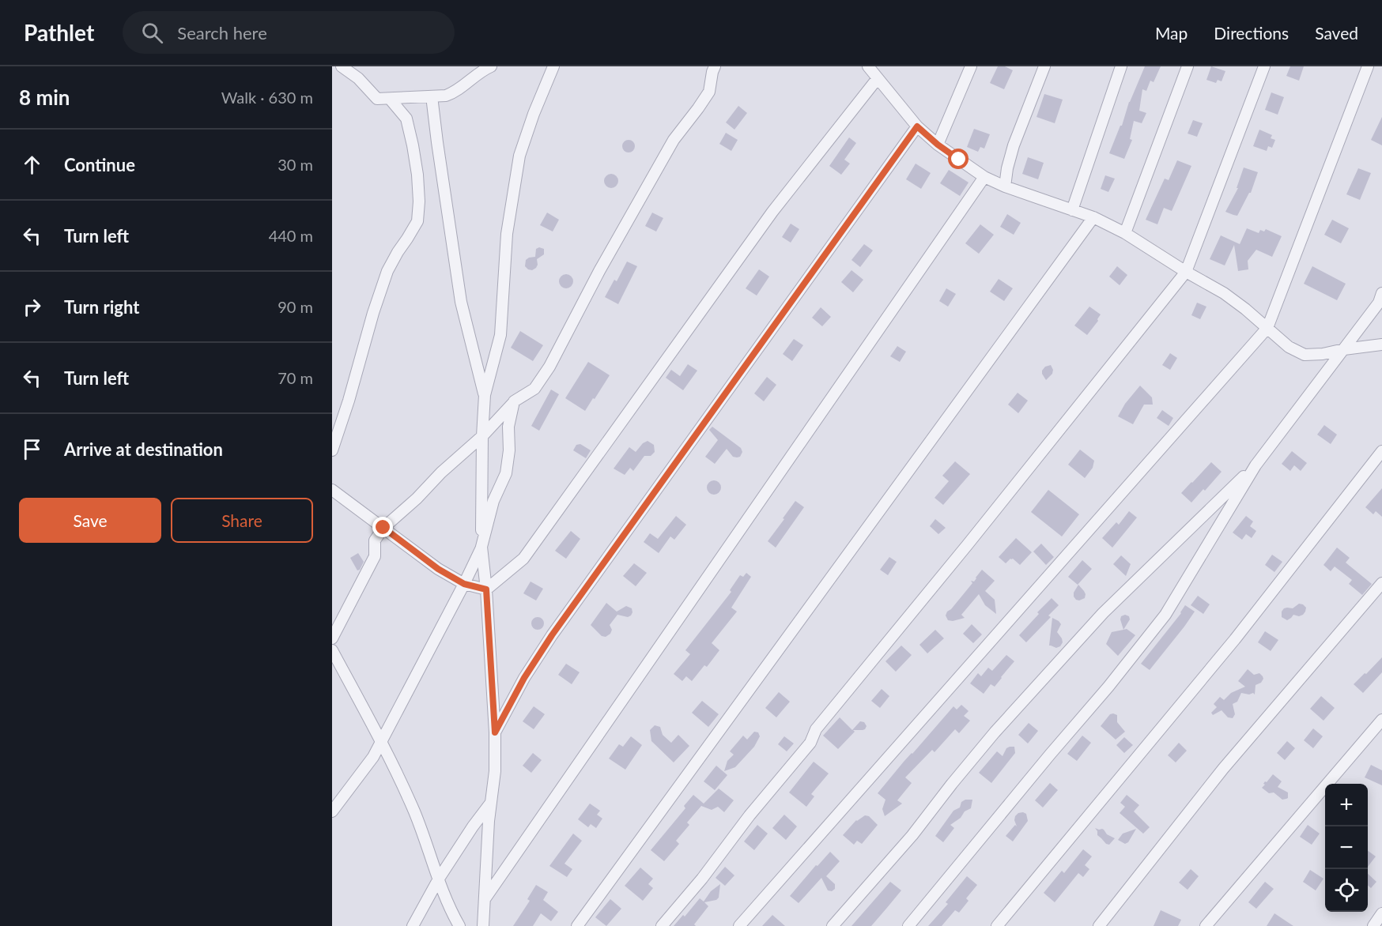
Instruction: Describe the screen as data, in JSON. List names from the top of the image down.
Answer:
{
  "page": {
    "header": "Pathlet",
    "search": "Search here",
    "nav": ["Map", "Directions", "Saved"],
    "heading": ["8 min", "Walk · 630 m"],
    "list": [
      ["Continue", "30 m"],
      ["Turn left", "440 m"],
      ["Turn right", "90 m"],
      ["Turn left", "70 m"],
      "Arrive at destination"
    ],
    "buttons": ["Save", "Share"],
    "map_buttons": ["+", "−"]
  }
}
